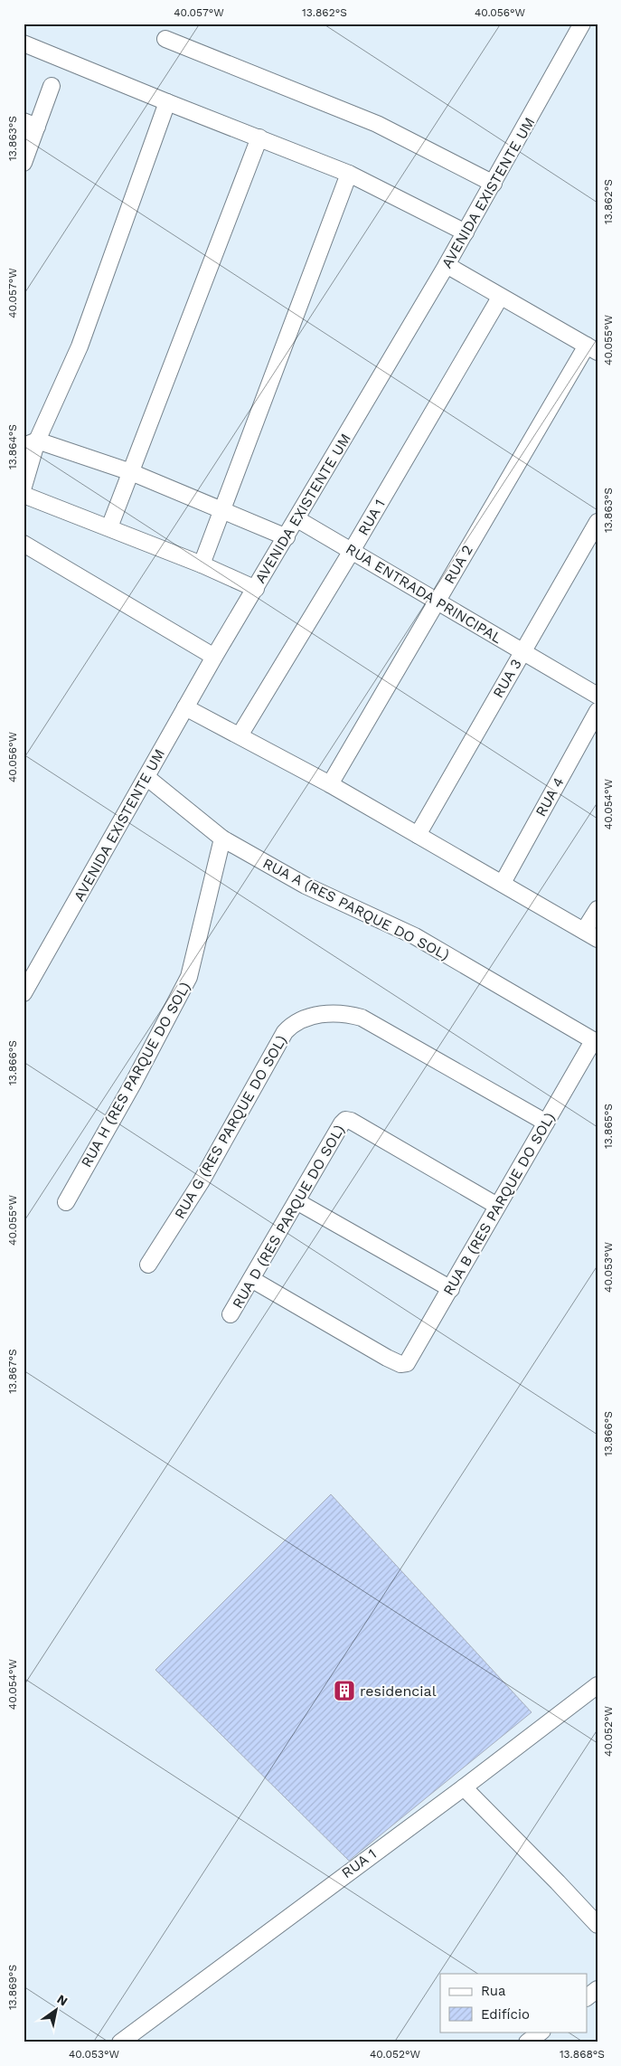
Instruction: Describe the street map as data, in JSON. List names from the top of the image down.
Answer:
{
  "streets": {
    "street": [
      "AVENIDA EXISTENTE UM",
      "RUA 1",
      "RUA 2",
      "RUA ENTRADA PRINCIPAL",
      "RUA 3",
      "RUA 4",
      "RUA A (RES PARQUE DO SOL)",
      "RUA H (RES PARQUE DO SOL)",
      "RUA G (RES PARQUE DO SOL)",
      "RUA B (RES PARQUE DO SOL)",
      "RUA D (RES PARQUE DO SOL)"
    ]
  },
  "crossings": [
    ["AVENIDA EXISTENTE UM", "RUA ENTRADA PRINCIPAL"],
    ["AVENIDA EXISTENTE UM", "RUA A (RES PARQUE DO SOL)"],
    ["RUA 1", "RUA ENTRADA PRINCIPAL"],
    ["RUA 2", "RUA ENTRADA PRINCIPAL"],
    ["RUA ENTRADA PRINCIPAL", "RUA 3"],
    ["RUA A (RES PARQUE DO SOL)", "RUA H (RES PARQUE DO SOL)"],
    ["RUA A (RES PARQUE DO SOL)", "RUA B (RES PARQUE DO SOL)"],
    ["RUA G (RES PARQUE DO SOL)", "RUA B (RES PARQUE DO SOL)"],
    ["RUA B (RES PARQUE DO SOL)", "RUA D (RES PARQUE DO SOL)"]
  ],
  "places": {
    "building": ["residencial"]
  },
  "legend": ["Rua", "Edifício"],
  "north": "top right",
  "coordinates": [
    "40.057°W",
    "13.862°S",
    "40.056°W",
    "13.863°S",
    "40.055°W",
    "13.864°S",
    "40.054°W",
    "13.866°S",
    "13.865°S",
    "40.053°W",
    "13.867°S",
    "40.052°W",
    "13.869°S",
    "13.868°S"
  ]
}
